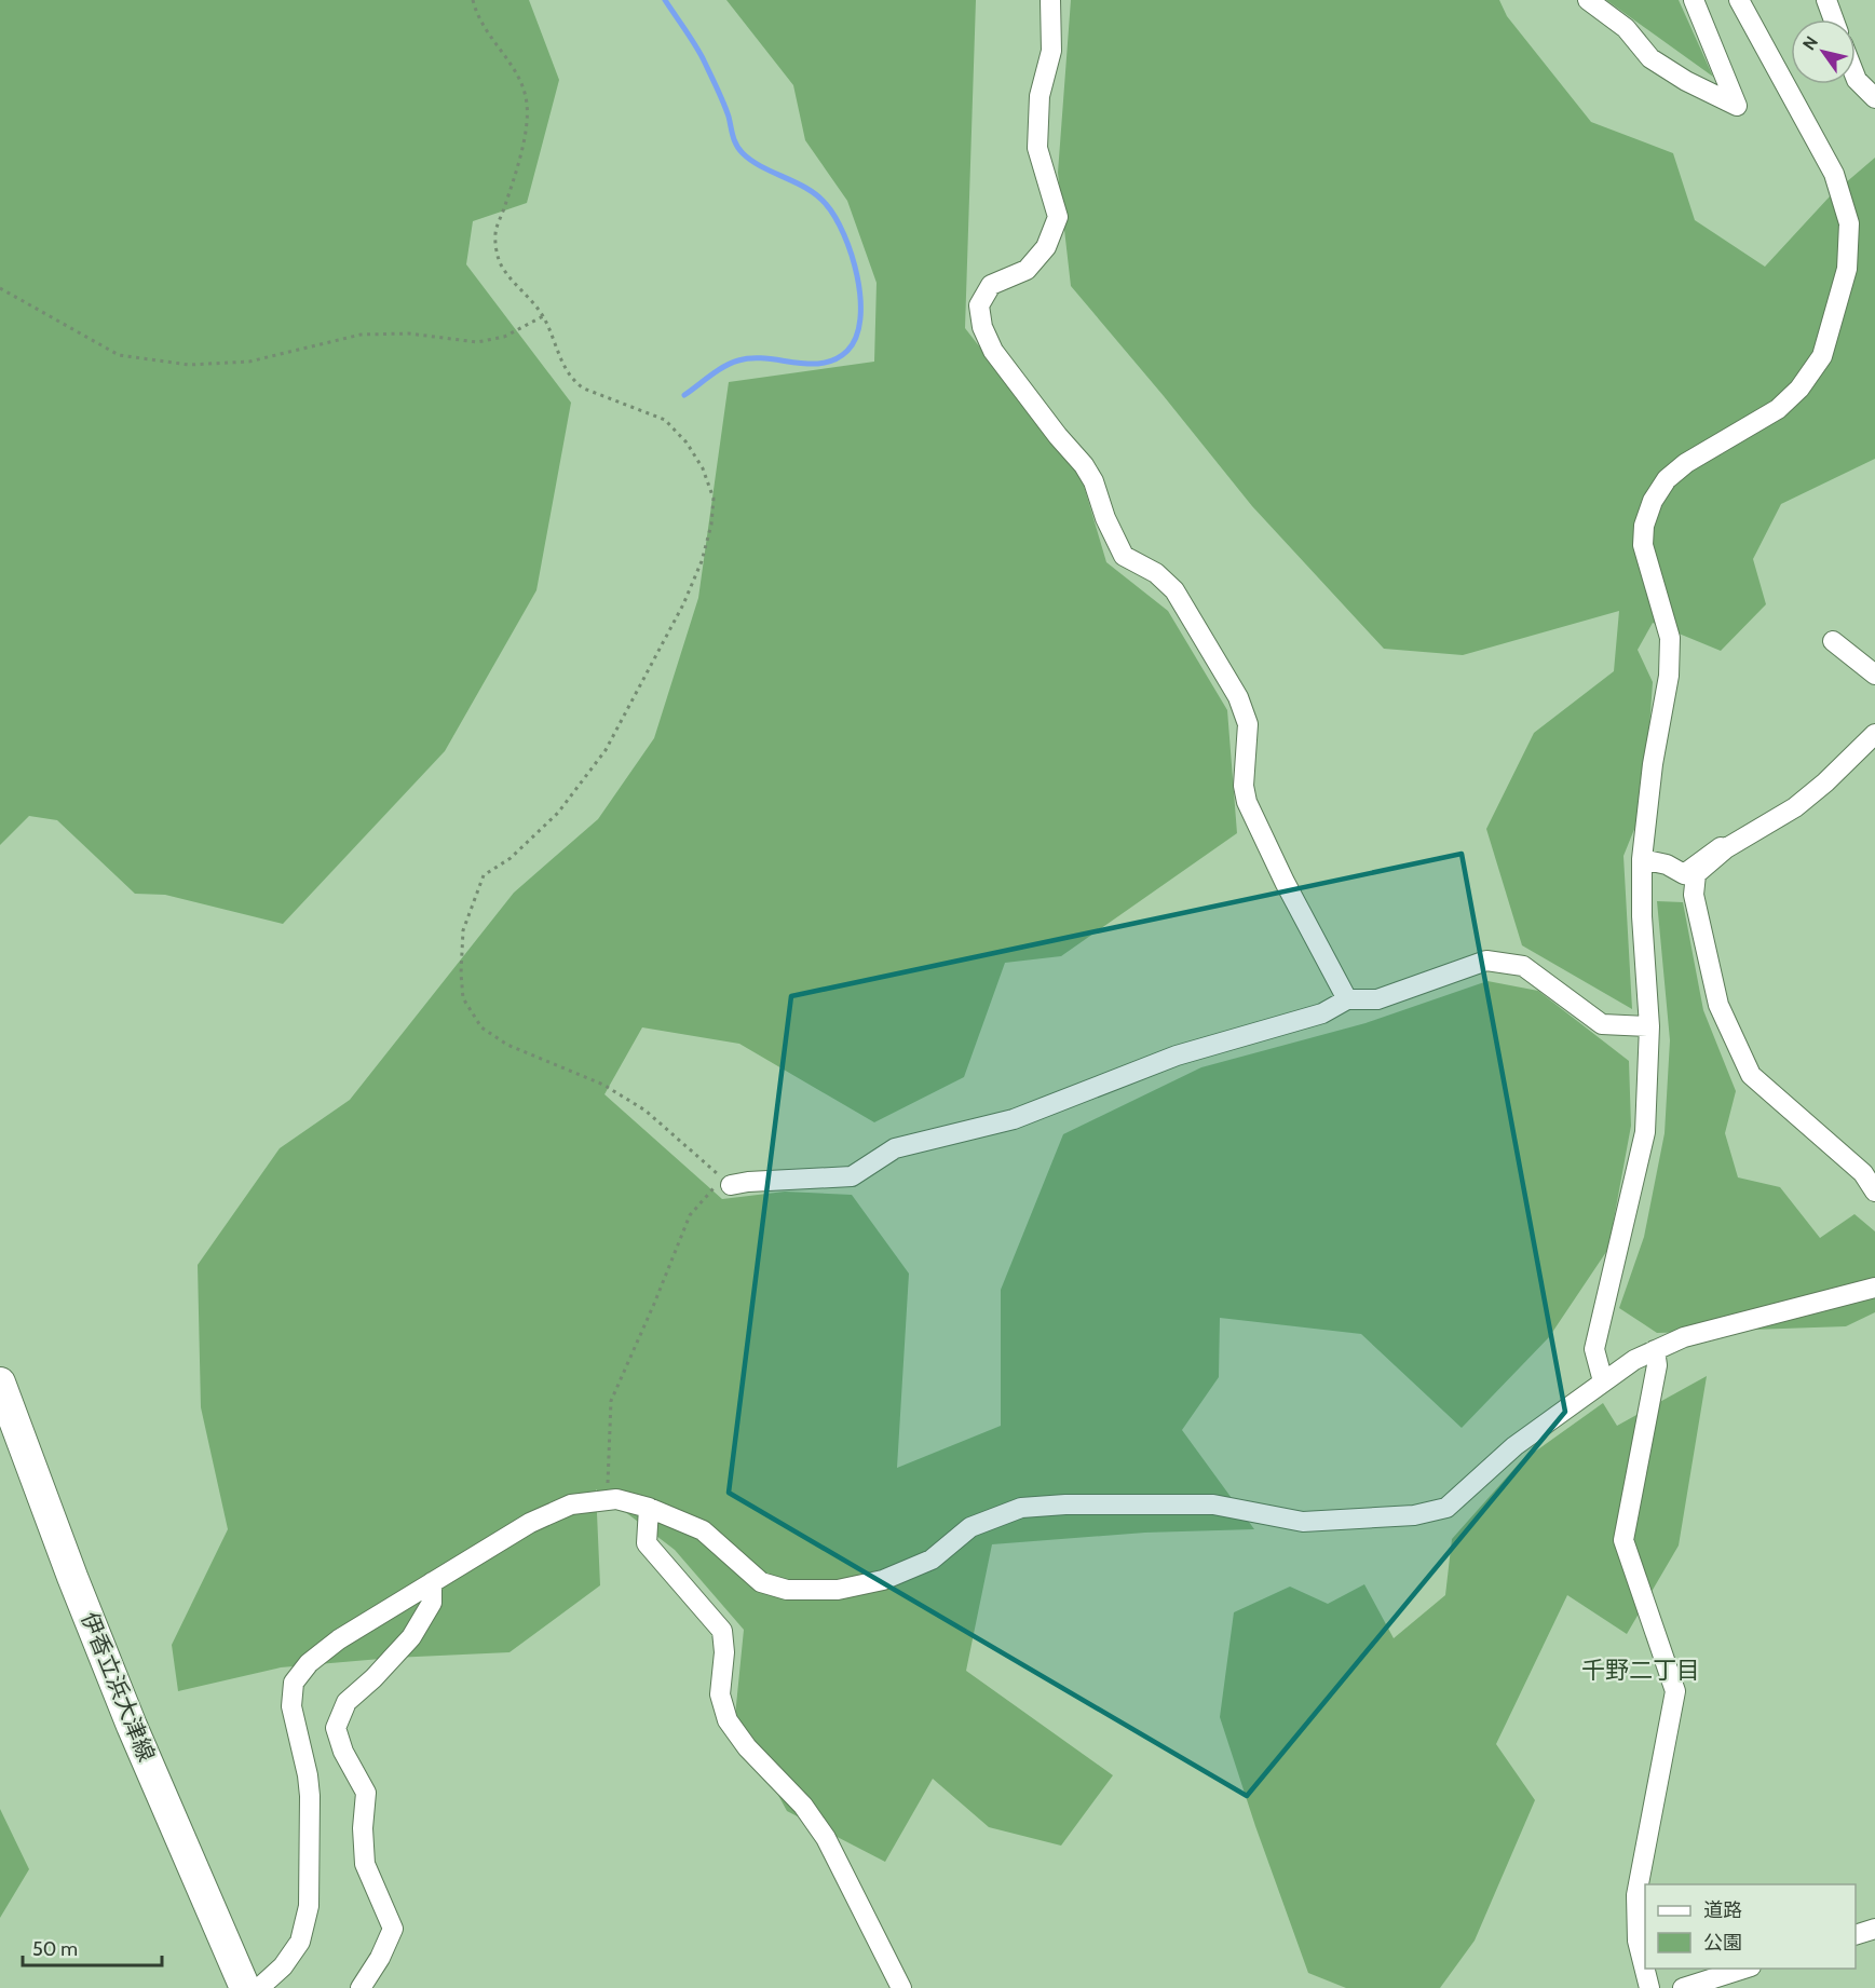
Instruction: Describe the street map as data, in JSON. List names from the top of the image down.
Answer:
{
  "streets": {
    "main road": ["伊香立浜大津線"]
  },
  "districts": ["千野二丁目"],
  "legend": ["道路", "公園"],
  "scale_bar": "50 m",
  "north": "top left"
}
